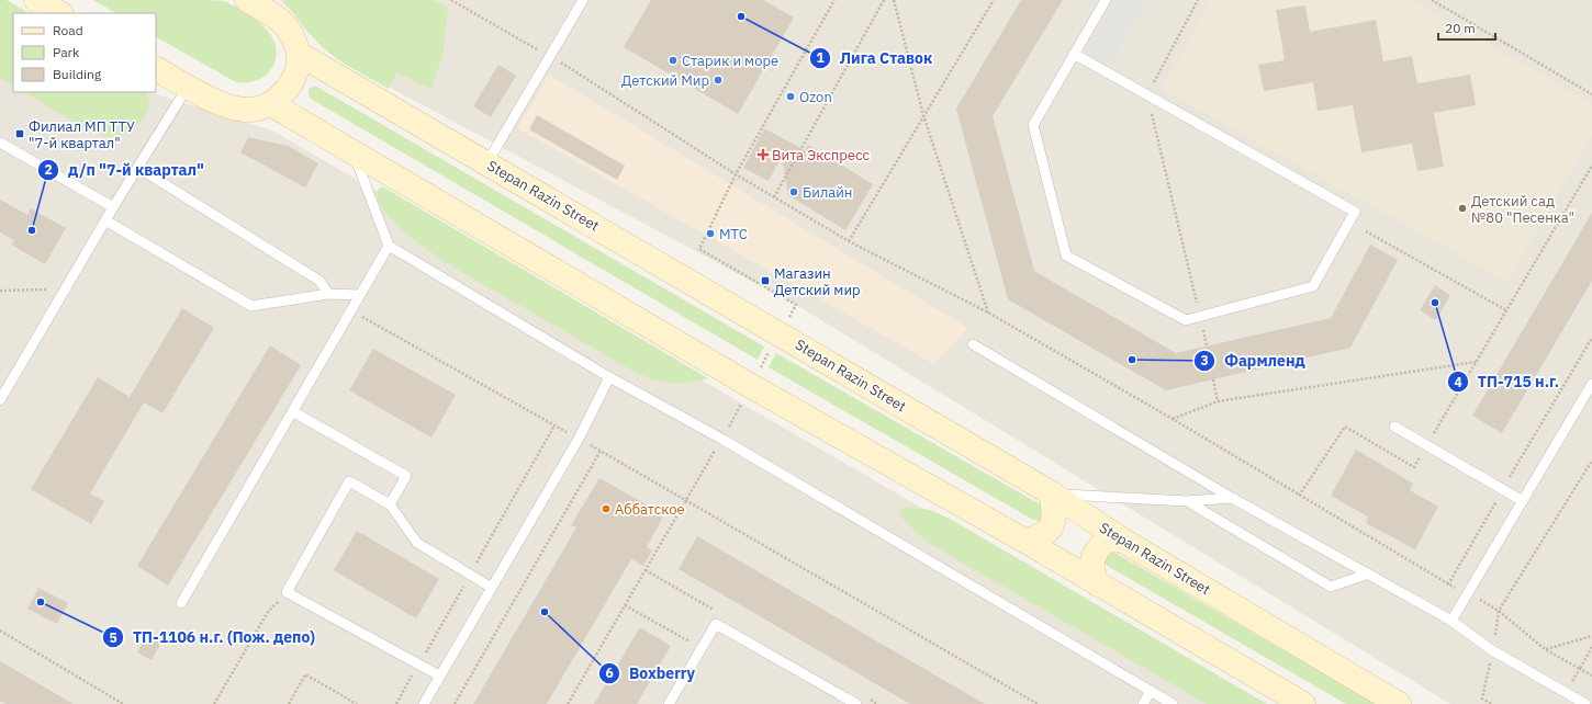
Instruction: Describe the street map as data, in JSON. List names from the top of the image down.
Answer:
{
  "streets": {
    "main road": ["Stepan Razin Street"]
  },
  "places": {
    "other": [
      "Лига Ставок",
      "Старик и море",
      "Детский Мир",
      "Ozon",
      "Билайн",
      "Детский сад №80 \"Песенка\"",
      "д/п \"7-й квартал\"",
      "МТС",
      "ТП-715 н.г.",
      "Фармленд",
      "Аббатское",
      "ТП-1106 н.г. (Пож. депо)",
      "Boxberry"
    ],
    "transit": ["Филиал МП ТТУ \"7-й квартал\"", "Магазин Детский мир"],
    "health": ["Вита Экспресс"]
  },
  "legend": ["Road", "Park", "Building"],
  "scale_bar": "20 m"
}
